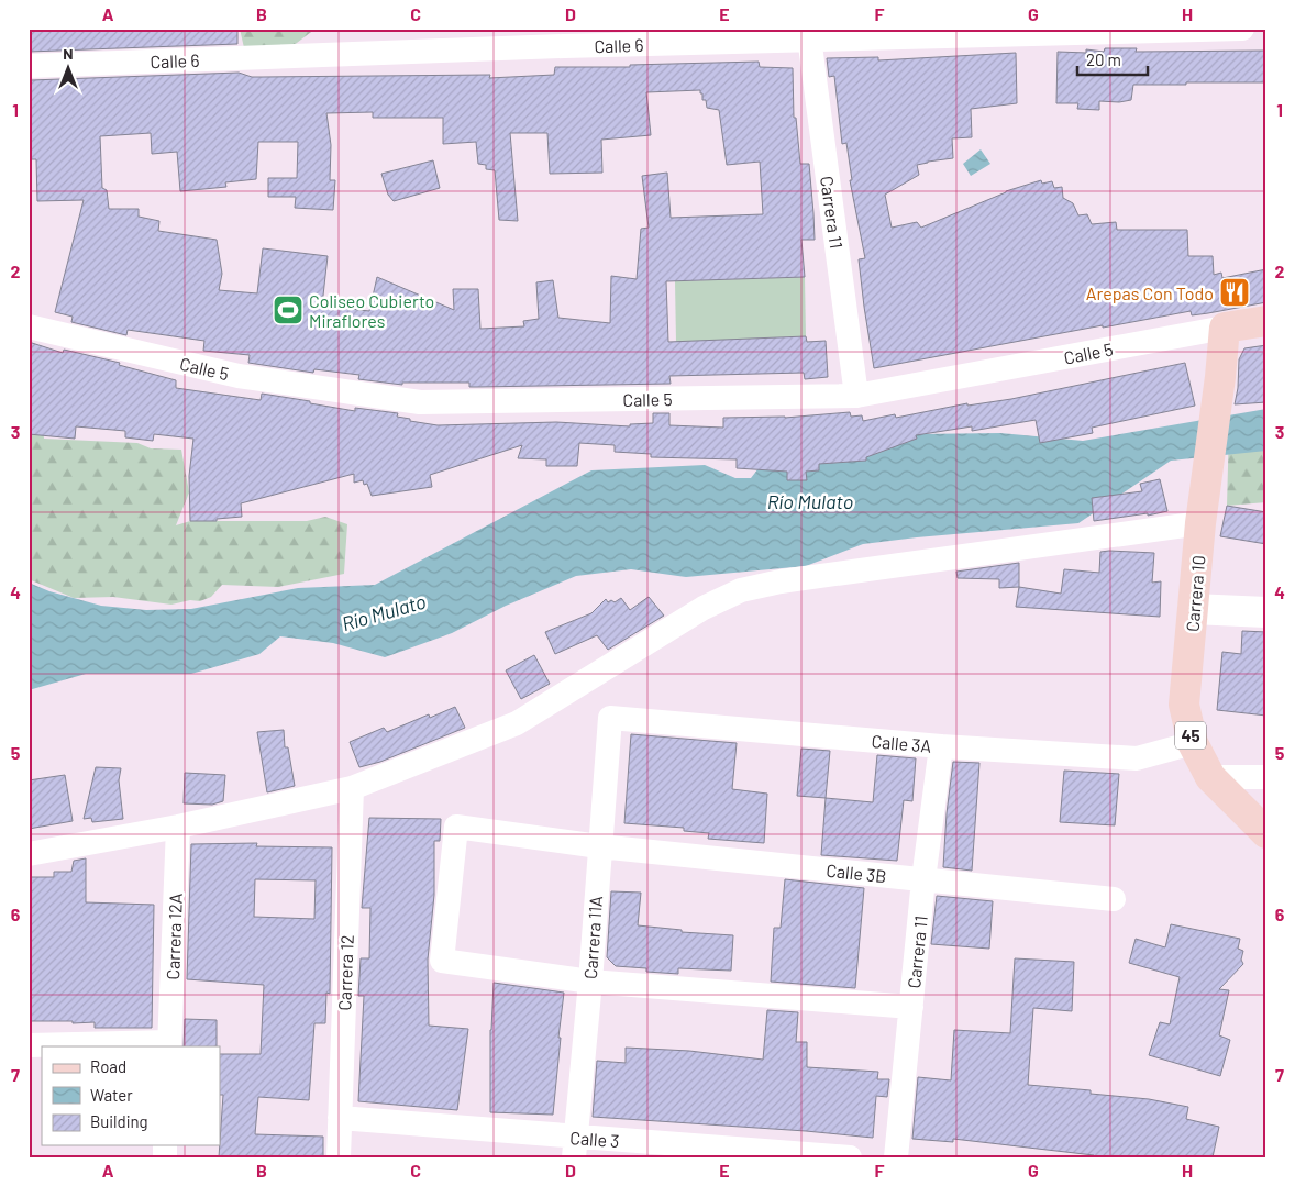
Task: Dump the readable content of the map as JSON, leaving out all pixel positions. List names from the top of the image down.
{
  "streets": {
    "main road": ["Calle 5", "Carrera 10", "45"],
    "street": [
      "Calle 6",
      "Carrera 11",
      "Calle 3A",
      "Calle 3B",
      "Carrera 12A",
      "Carrera 11A",
      "Carrera 12",
      "Calle 3"
    ]
  },
  "crossings": [
    ["Calle 6", "Carrera 11"],
    ["Carrera 11", "Calle 5"],
    ["Carrera 11", "Calle 3A"],
    ["Carrera 11", "Calle 3B"],
    ["Calle 5", "Carrera 10"],
    ["Carrera 10", "Calle 3A"],
    ["Calle 3A", "Carrera 11A"],
    ["Calle 3B", "Carrera 11A"],
    ["Carrera 11A", "Calle 3"],
    ["Carrera 12", "Calle 3"]
  ],
  "water": ["Río Mulato"],
  "places": {
    "restaurant": ["Arepas Con Todo"],
    "sports": ["Coliseo Cubierto Miraflores"]
  },
  "legend": ["Road", "Water", "Building"],
  "scale_bar": "20 m",
  "north": "top",
  "grid": {
    "columns": [
      "A",
      "B",
      "C",
      "D",
      "E",
      "F",
      "G",
      "H"
    ],
    "rows": [
      "1",
      "2",
      "3",
      "4",
      "5",
      "6",
      "7"
    ]
  }
}
